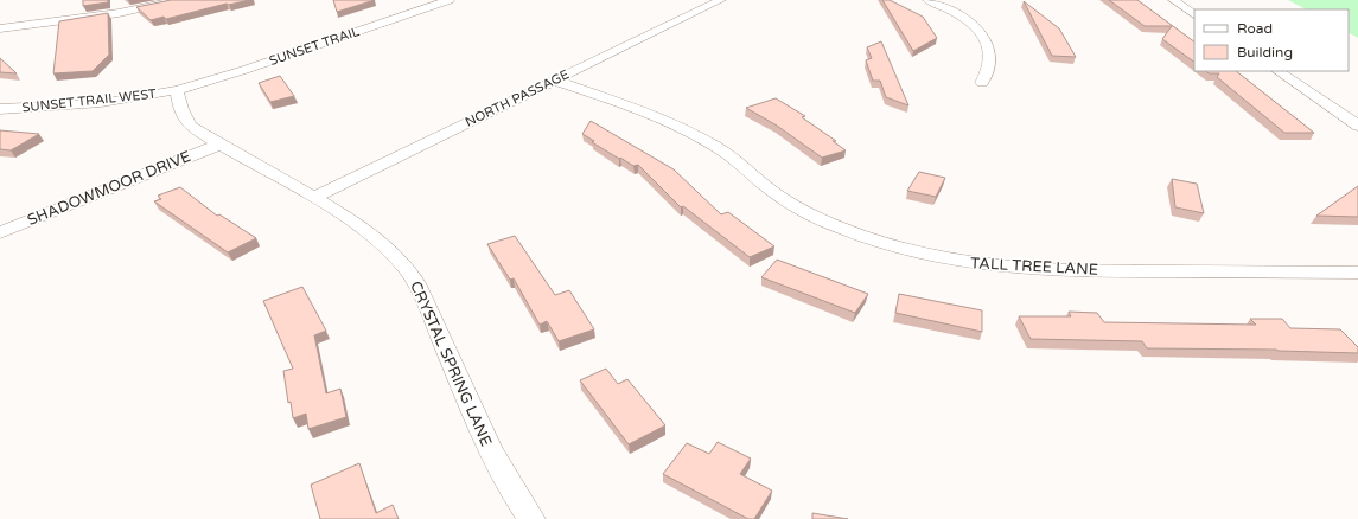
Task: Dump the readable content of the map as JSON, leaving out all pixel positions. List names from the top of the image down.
{
  "streets": {
    "street": [
      "SUNSET TRAIL",
      "NORTH PASSAGE",
      "SUNSET TRAIL WEST",
      "SHADOWMOOR DRIVE",
      "TALL TREE LANE",
      "CRYSTAL SPRING LANE"
    ]
  },
  "crossings": [
    ["SUNSET TRAIL", "SUNSET TRAIL WEST"],
    ["SUNSET TRAIL", "CRYSTAL SPRING LANE"],
    ["NORTH PASSAGE", "TALL TREE LANE"],
    ["NORTH PASSAGE", "CRYSTAL SPRING LANE"],
    ["SUNSET TRAIL WEST", "CRYSTAL SPRING LANE"],
    ["SHADOWMOOR DRIVE", "CRYSTAL SPRING LANE"]
  ],
  "legend": ["Road", "Building"]
}
